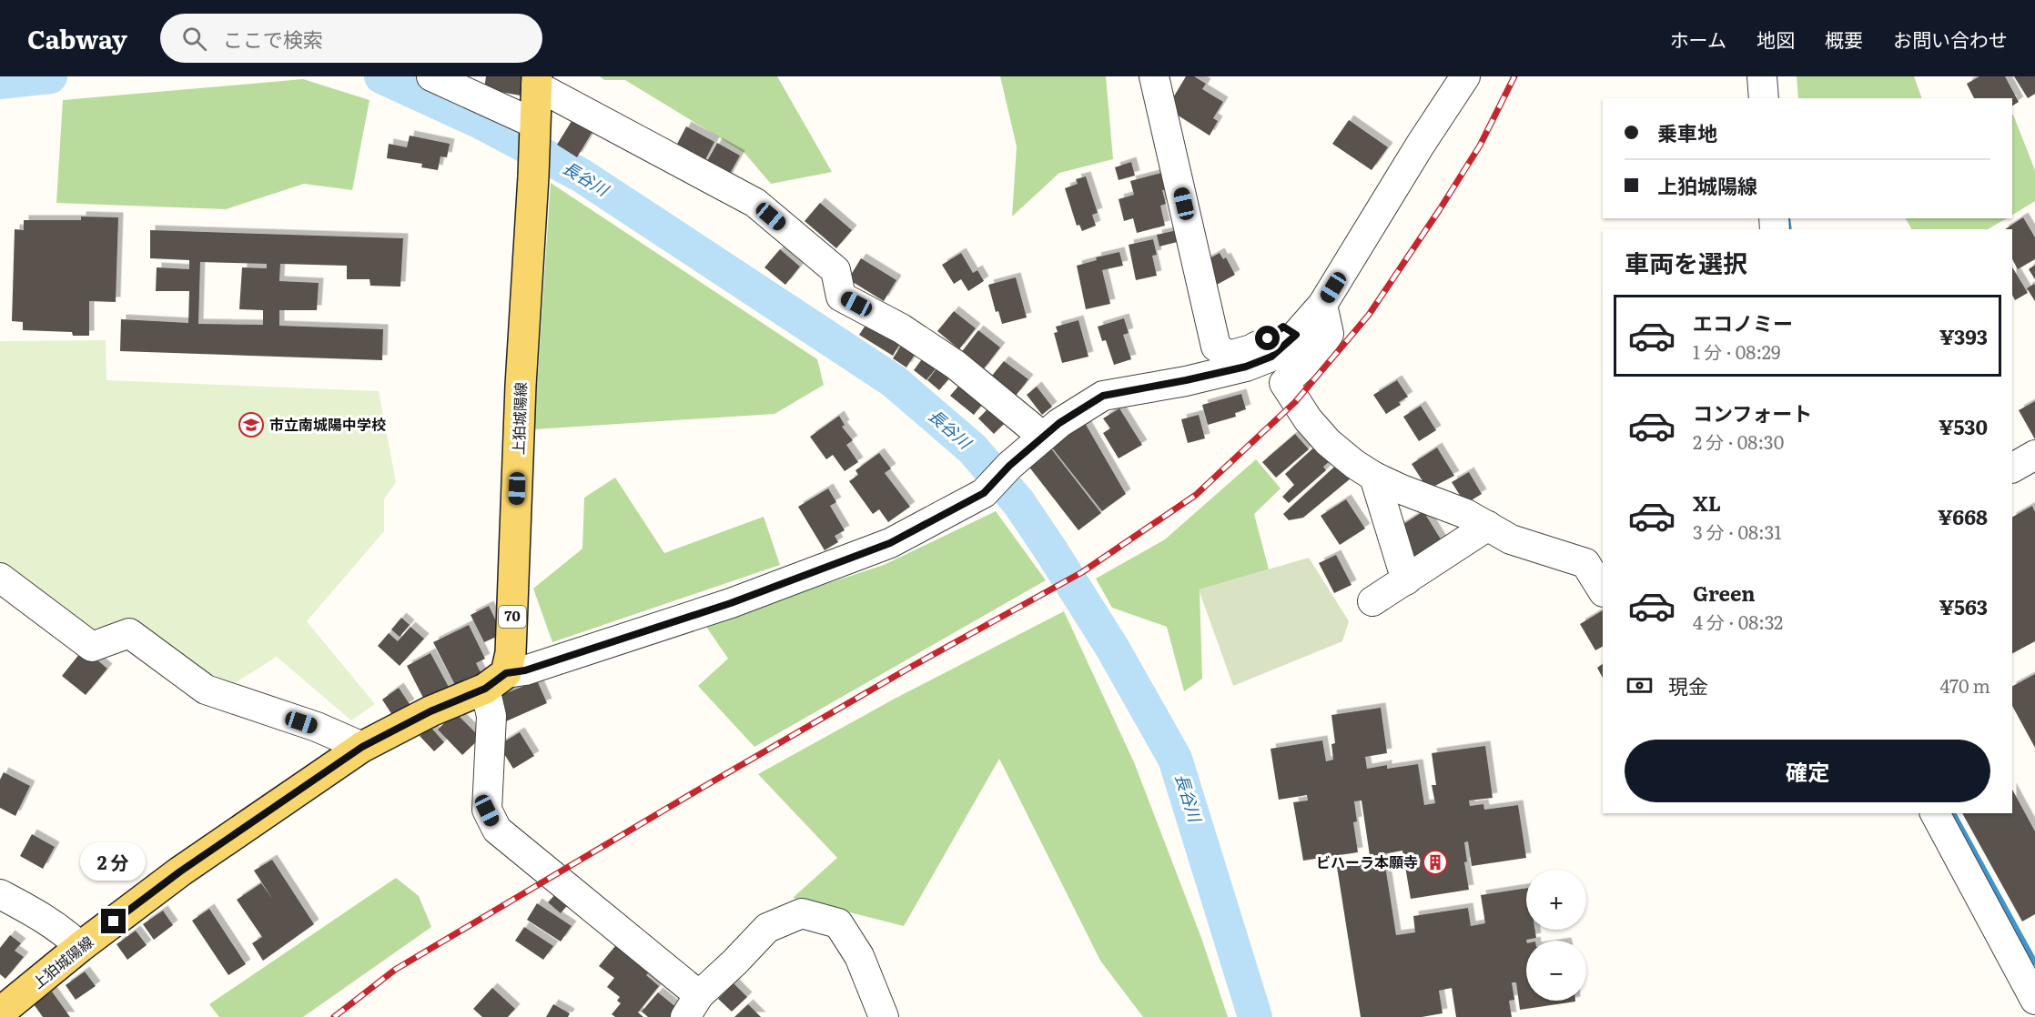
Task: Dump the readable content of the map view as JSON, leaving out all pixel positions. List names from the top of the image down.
{
  "streets": {
    "main road": ["上狛城陽線", "70"]
  },
  "water": ["長谷川"],
  "places": {
    "school or university": ["市立南城陽中学校"],
    "building": ["ビハーラ本願寺"]
  },
  "page": {
    "header": "Cabway",
    "search": "ここで検索",
    "nav": [
      "ホーム",
      "地図",
      "概要",
      "お問い合わせ"
    ],
    "banner": ["乗車地", "上狛城陽線"],
    "heading": "車両を選択",
    "list": [
      {
        "name": "エコノミー",
        "note": "1 分 · 08:29",
        "value": "¥393"
      },
      {
        "name": "コンフォート",
        "note": "2 分 · 08:30",
        "value": "¥530"
      },
      {
        "name": "XL",
        "note": "3 分 · 08:31",
        "value": "¥668"
      },
      {
        "name": "Green",
        "note": "4 分 · 08:32",
        "value": "¥563"
      }
    ],
    "pay": ["現金", "470 m"],
    "buttons": "確定",
    "bubble": "2 分",
    "map_buttons": ["+", "−"]
  }
}
